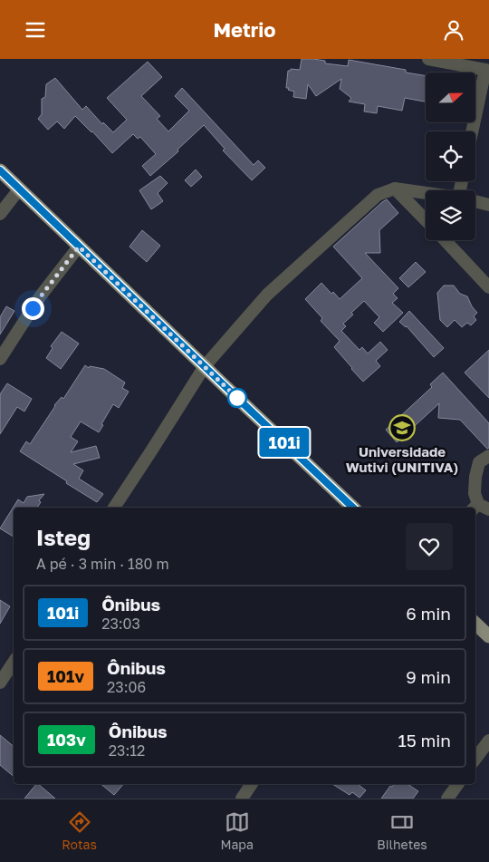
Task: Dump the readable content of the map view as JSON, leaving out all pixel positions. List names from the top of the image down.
{
  "places": {
    "school or university": ["Universidade Wutivi (UNITIVA)"]
  },
  "lines": ["bus line 101i"],
  "north": "right",
  "page": {
    "header": "Metrio",
    "on_map": "101i",
    "heading": ["Isteg", "A pé · 3 min · 180 m"],
    "list": [
      {
        "mark": "101i",
        "name": "Ônibus",
        "note": "23:03",
        "value": "6 min"
      },
      {
        "mark": "101v",
        "name": "Ônibus",
        "note": "23:06",
        "value": "9 min"
      },
      {
        "mark": "103v",
        "name": "Ônibus",
        "note": "23:12",
        "value": "15 min"
      }
    ],
    "tabs": ["Rotas", "Mapa", "Bilhetes"]
  }
}
